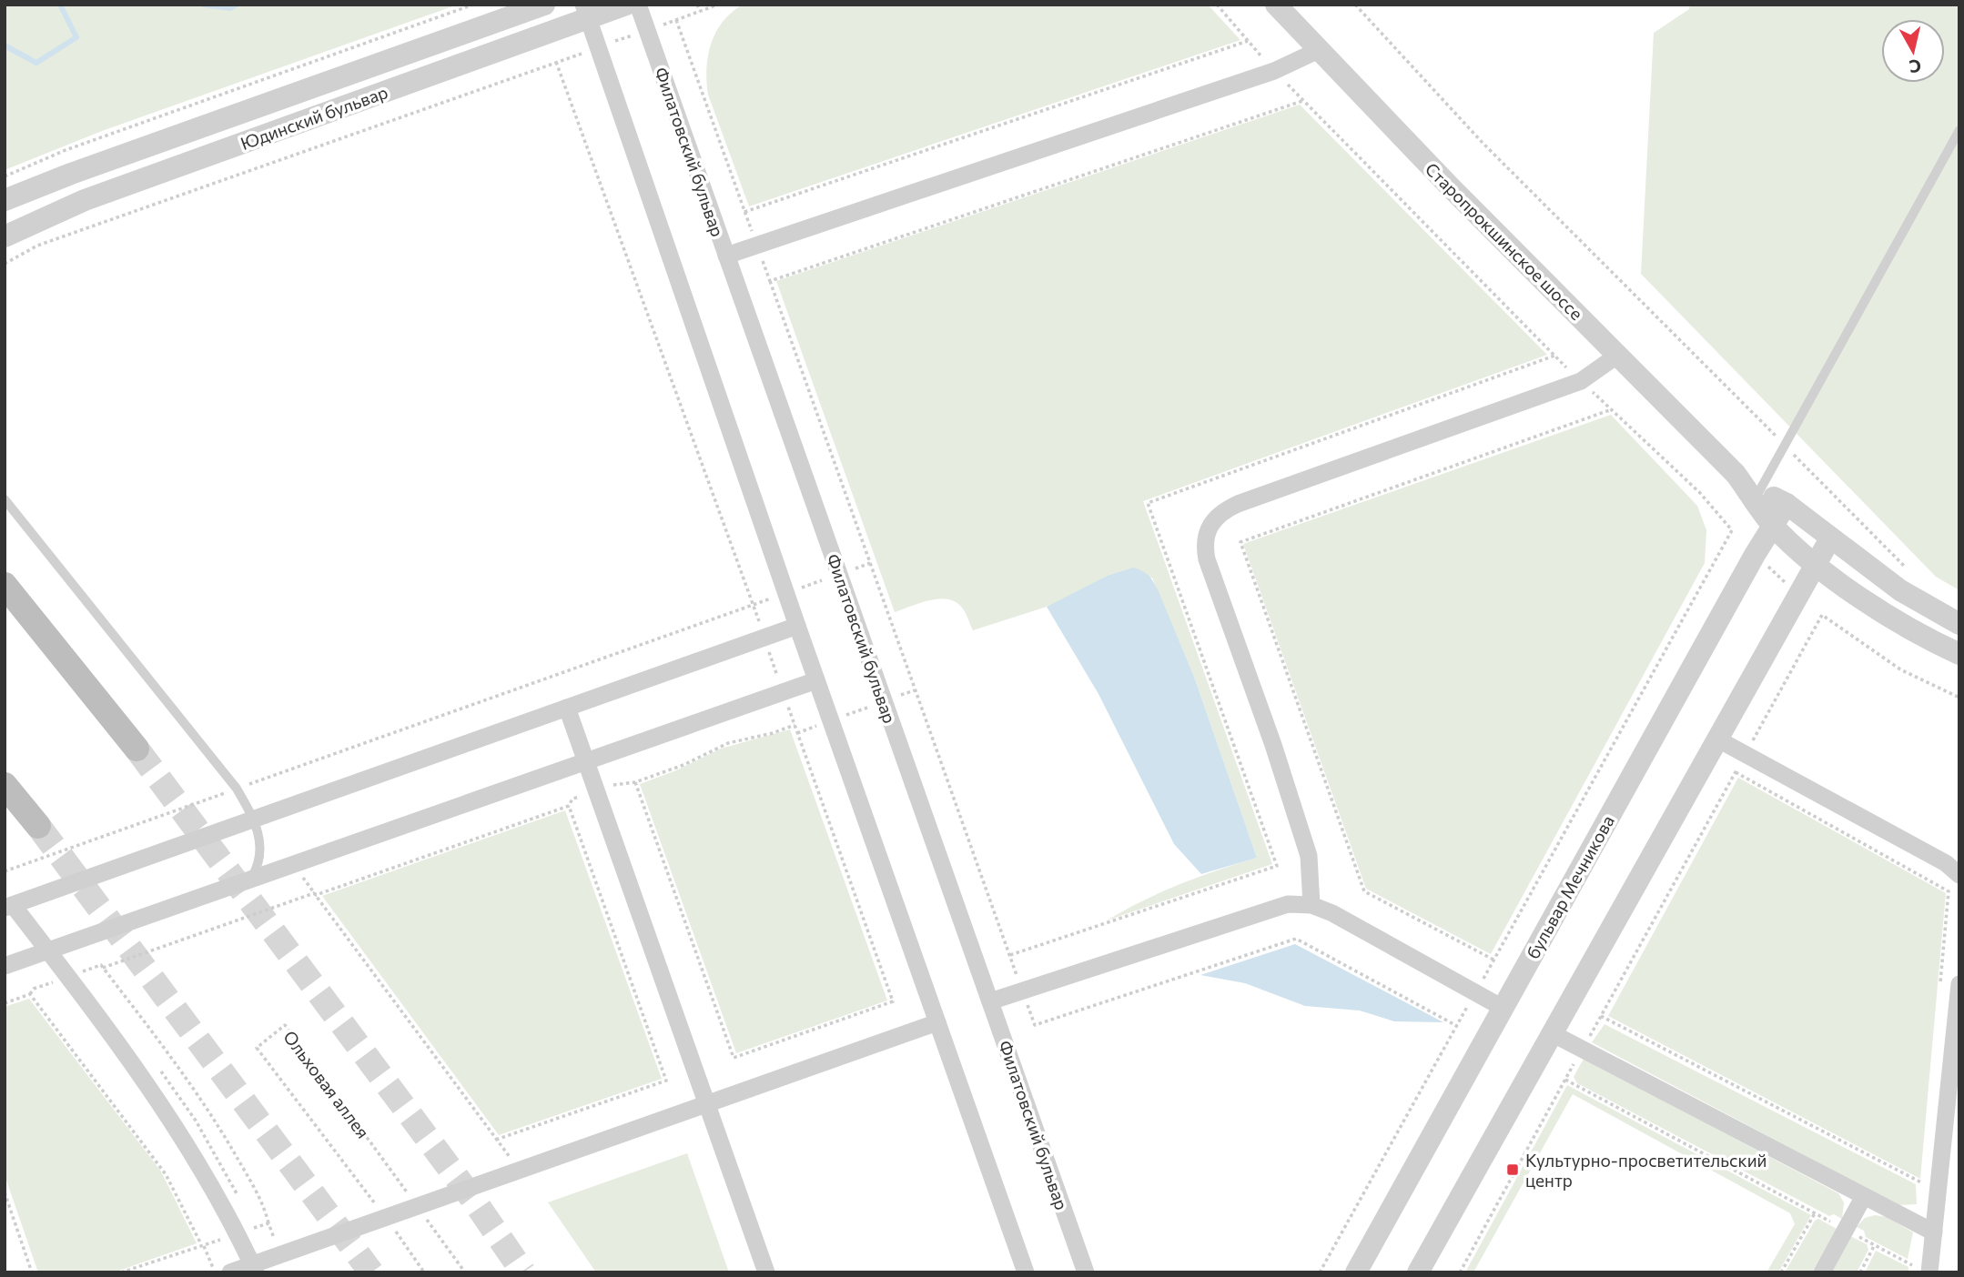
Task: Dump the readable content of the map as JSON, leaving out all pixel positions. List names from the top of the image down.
{
  "streets": {
    "street": [
      "Юдинский бульвар",
      "Филатовский бульвар",
      "Старопрокшинское шоссе",
      "бульвар Мечникова"
    ],
    "path": ["Ольховая аллея"]
  },
  "crossings": [
    ["Старопрокшинское шоссе", "бульвар Мечникова"]
  ],
  "places": {
    "transit": ["Культурно-просветительский центр"]
  },
  "north": "bottom"
}
